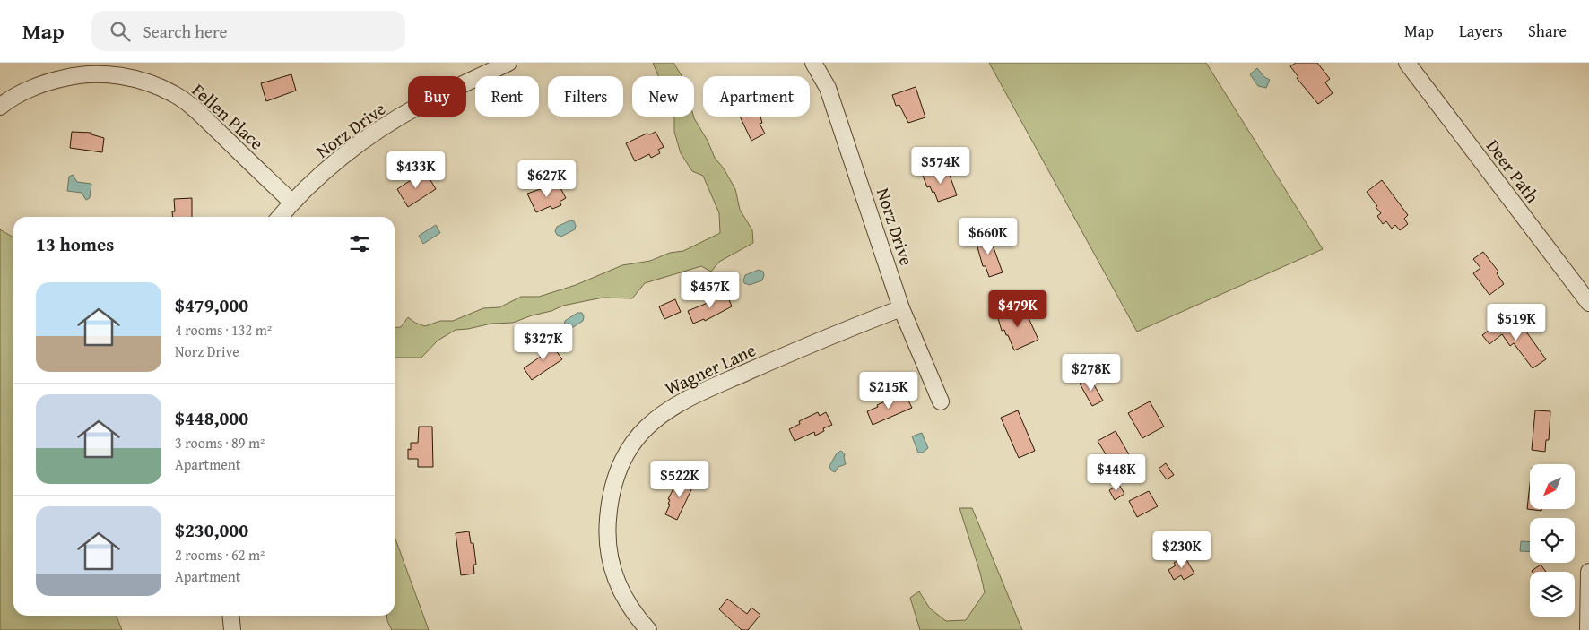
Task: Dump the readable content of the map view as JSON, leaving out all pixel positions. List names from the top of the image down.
{
  "streets": {
    "street": [
      "Fellen Place",
      "Norz Drive",
      "Deer Path",
      "Wagner Lane"
    ]
  },
  "crossings": [
    ["Fellen Place", "Norz Drive"],
    ["Norz Drive", "Wagner Lane"]
  ],
  "north": "bottom left",
  "page": {
    "header": "Map",
    "search": "Search here",
    "nav": ["Map", "Layers", "Share"],
    "chip": [
      "Buy",
      "Rent",
      "Filters",
      "New",
      "Apartment"
    ],
    "price": [
      "$574K",
      "$433K",
      "$627K",
      "$660K",
      "$457K",
      "$479K",
      "$519K",
      "$327K",
      "$278K",
      "$215K",
      "$448K",
      "$522K",
      "$230K"
    ],
    "heading": "13 homes",
    "list": [
      {
        "name": "$479,000",
        "note": "4 rooms · 132 m² · Norz Drive"
      },
      {
        "name": "$448,000",
        "note": "3 rooms · 89 m² · Apartment"
      },
      {
        "name": "$230,000",
        "note": "2 rooms · 62 m² · Apartment"
      }
    ]
  }
}
